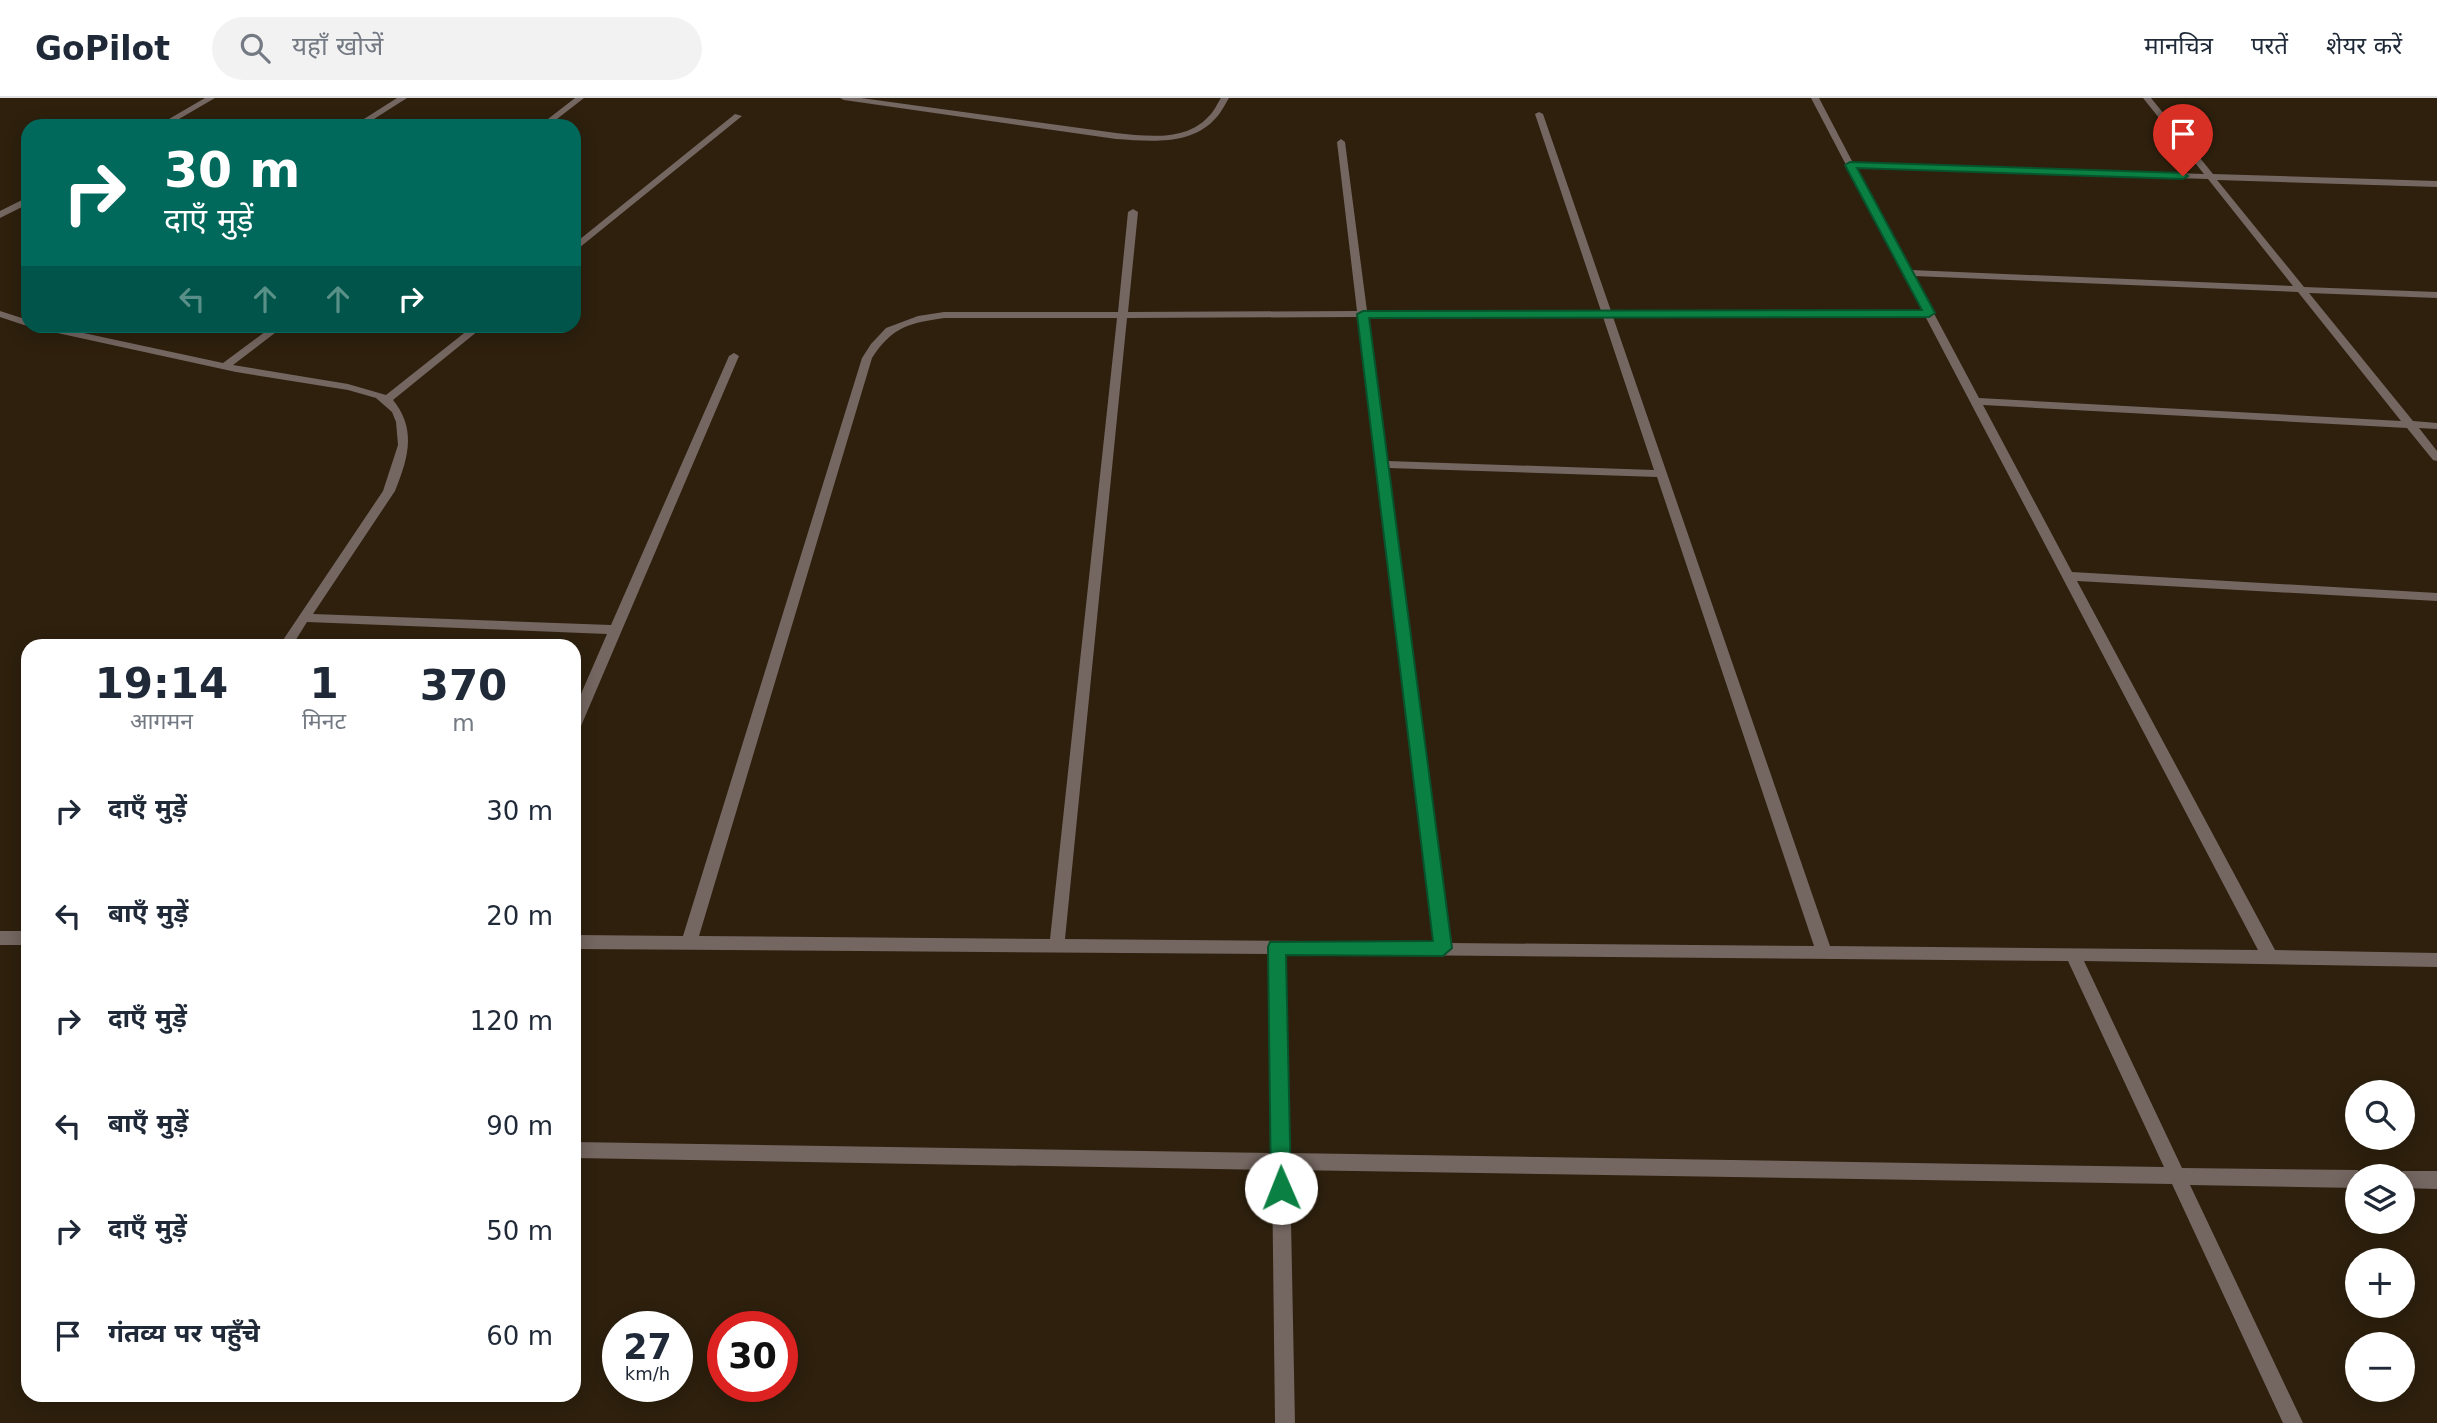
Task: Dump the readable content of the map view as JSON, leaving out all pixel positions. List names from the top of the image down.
{
  "page": {
    "header": "GoPilot",
    "search": "यहाँ खोजें",
    "nav": ["मानचित्र", "परतें", "शेयर करें"],
    "turn": ["30 m", "दाएँ मुड़ें"],
    "eta": [
      "19:14",
      "आगमन",
      "1",
      "मिनट",
      "370",
      "m"
    ],
    "list": [
      {
        "name": "दाएँ मुड़ें",
        "value": "30 m"
      },
      {
        "name": "बाएँ मुड़ें",
        "value": "20 m"
      },
      {
        "name": "दाएँ मुड़ें",
        "value": "120 m"
      },
      {
        "name": "बाएँ मुड़ें",
        "value": "90 m"
      },
      {
        "name": "दाएँ मुड़ें",
        "value": "50 m"
      },
      {
        "name": "गंतव्य पर पहुँचे",
        "value": "60 m"
      }
    ],
    "map_buttons": ["+", "−"],
    "speed": "27 km/h",
    "limit": "30"
  }
}
